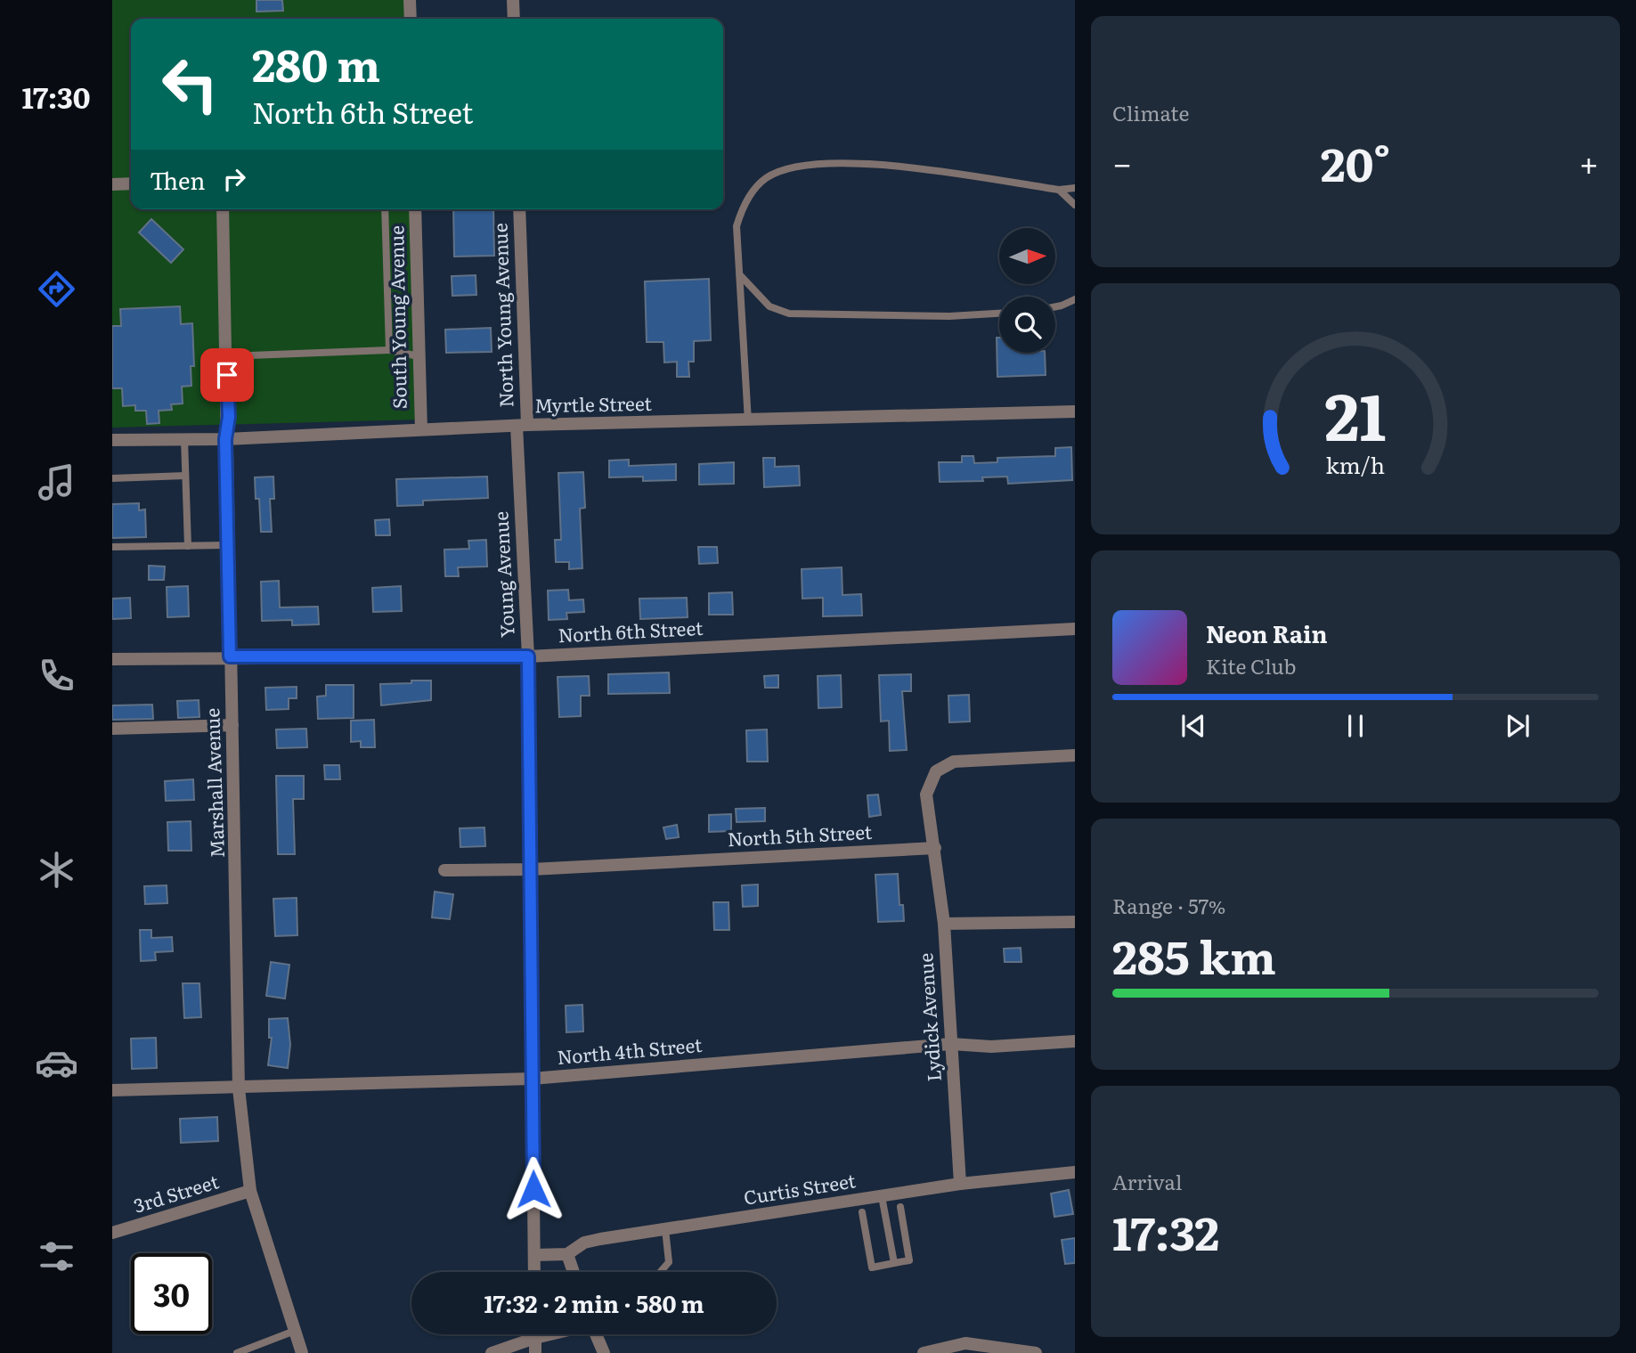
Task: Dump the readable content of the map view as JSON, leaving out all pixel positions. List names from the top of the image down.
{
  "streets": {
    "street": [
      "North Young Avenue",
      "South Young Avenue",
      "Myrtle Street",
      "Young Avenue",
      "North 6th Street",
      "Marshall Avenue",
      "North 5th Street",
      "Lydick Avenue",
      "North 4th Street",
      "Curtis Street",
      "3rd Street"
    ]
  },
  "crossings": [
    ["North Young Avenue", "Myrtle Street"],
    ["North Young Avenue", "Young Avenue"],
    ["South Young Avenue", "Myrtle Street"],
    ["Myrtle Street", "Young Avenue"],
    ["Myrtle Street", "Marshall Avenue"],
    ["Young Avenue", "North 6th Street"],
    ["Young Avenue", "North 5th Street"],
    ["Young Avenue", "North 4th Street"],
    ["Young Avenue", "Curtis Street"],
    ["North 6th Street", "Marshall Avenue"],
    ["Marshall Avenue", "North 4th Street"],
    ["Marshall Avenue", "3rd Street"],
    ["North 5th Street", "Lydick Avenue"],
    ["Lydick Avenue", "North 4th Street"],
    ["Lydick Avenue", "Curtis Street"]
  ],
  "north": "right",
  "page": {
    "tabs": "17:30",
    "tile": [
      "Climate",
      ["Range · 57%", "285 km"],
      ["Arrival", "17:32"]
    ],
    "turn": ["280 m", "North 6th Street"],
    "heat": ["−", "20°", "+"],
    "then": "Then",
    "song": ["Neon Rain", "Kite Club"],
    "limit": "30",
    "trip": "17:32 · 2 min · 580 m",
    "gauge": ["21", "km/h"]
  }
}
